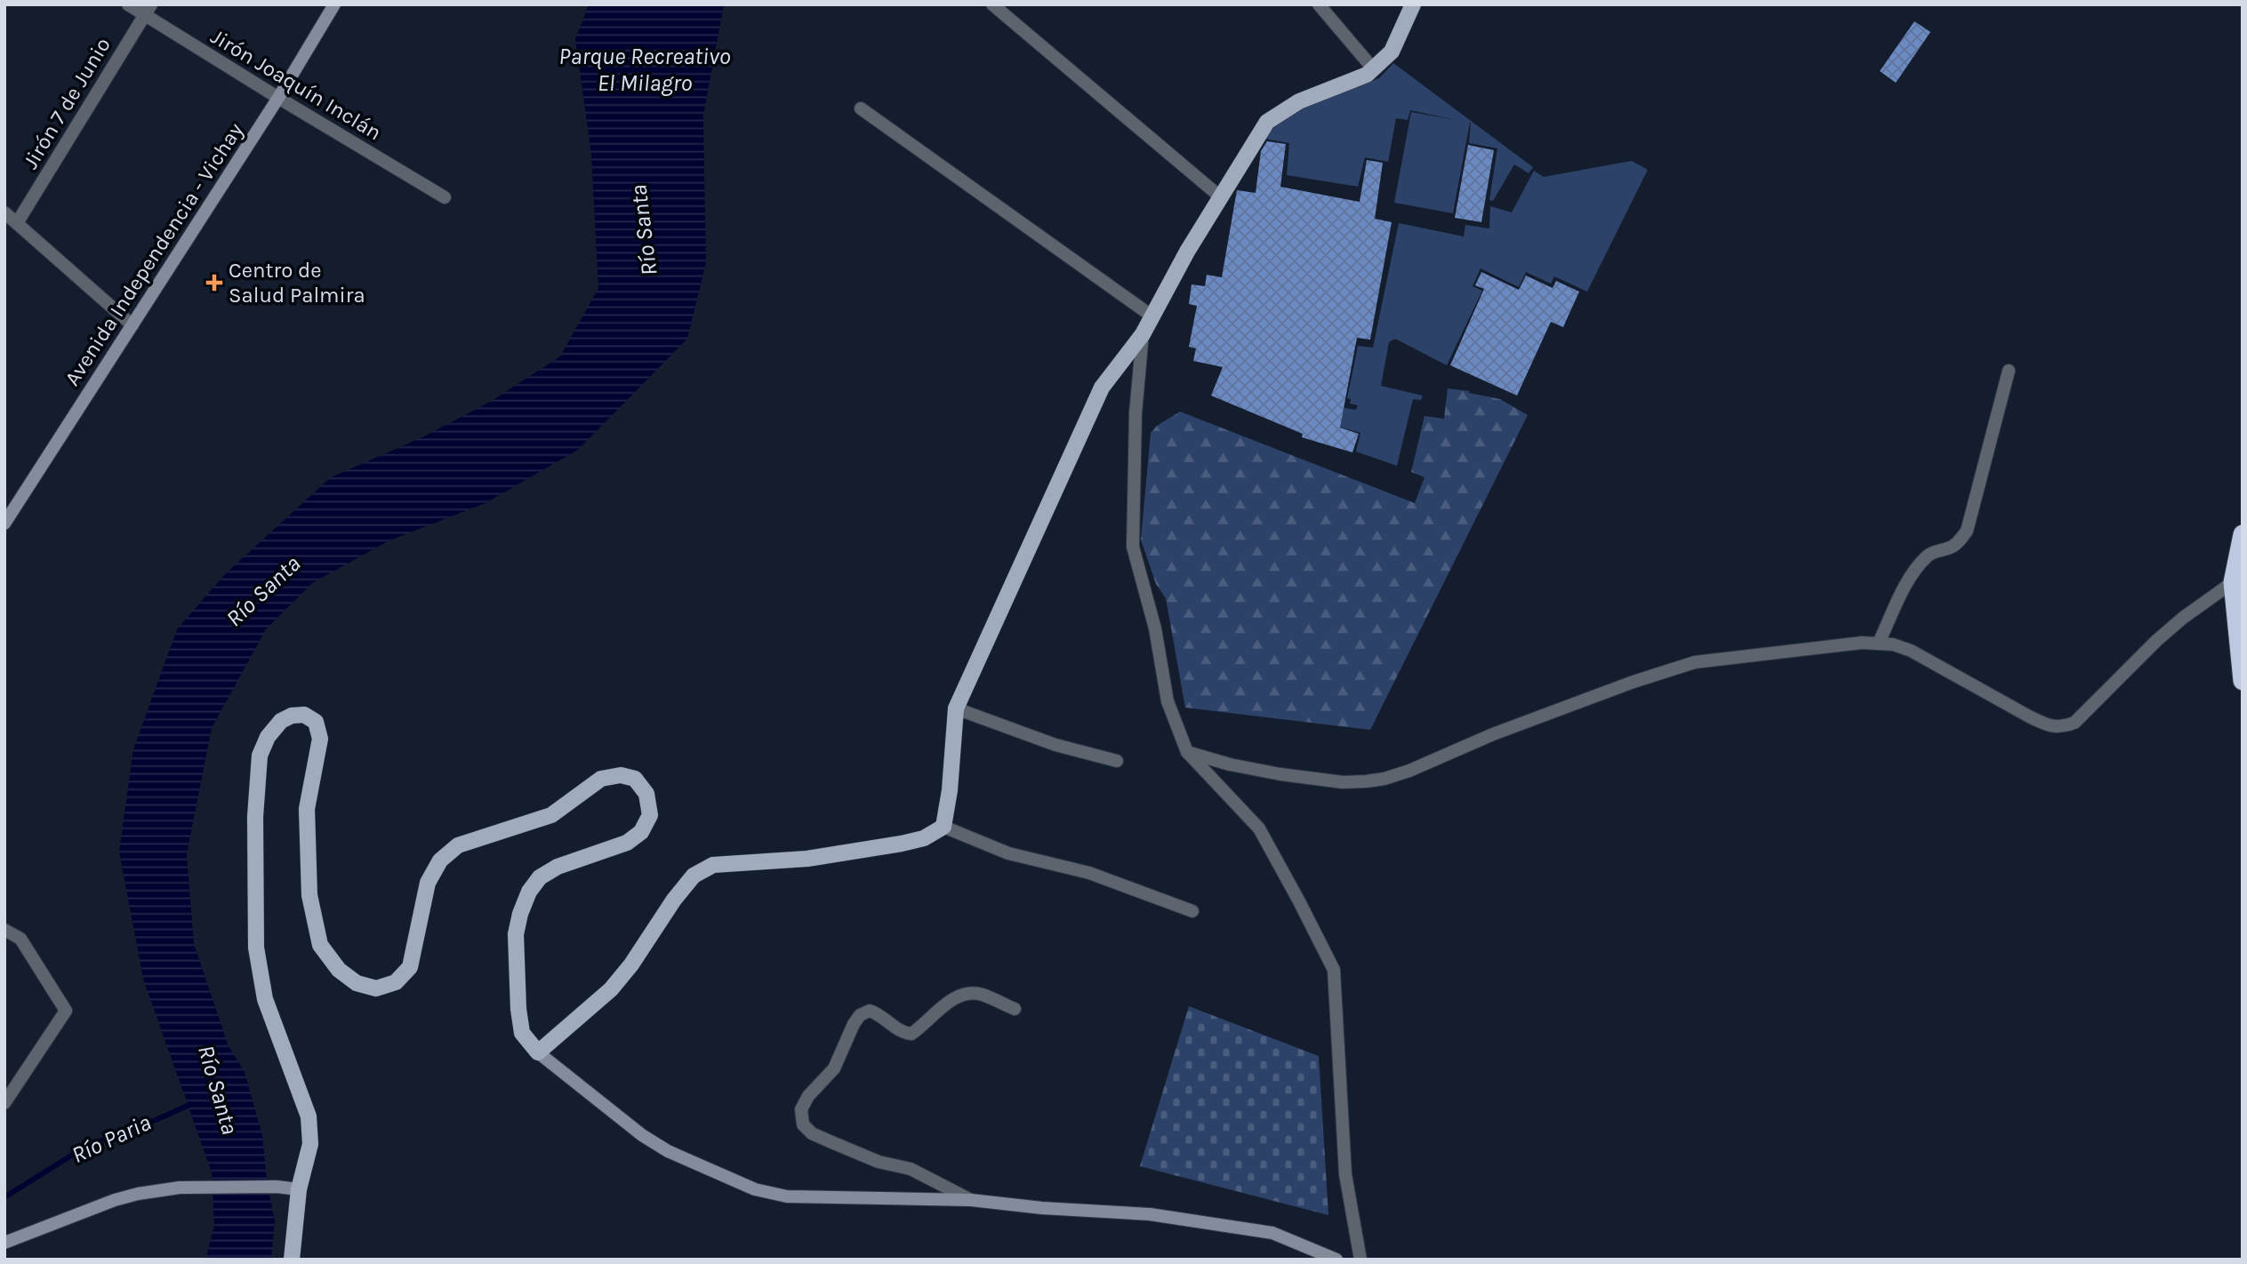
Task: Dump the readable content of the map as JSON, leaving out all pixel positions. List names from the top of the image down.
{
  "streets": {
    "main road": ["Avenida Independencia - Vichay"],
    "street": ["Jirón Joaquín Inclán", "Jirón 7 de Junio"]
  },
  "crossings": [
    ["Jirón Joaquín Inclán", "Jirón 7 de Junio"],
    ["Jirón Joaquín Inclán", "Avenida Independencia - Vichay"]
  ],
  "water": ["Parque Recreativo El Milagro", "Río Santa", "Río Paria"],
  "places": {
    "health": ["Centro de Salud Palmira"]
  }
}
